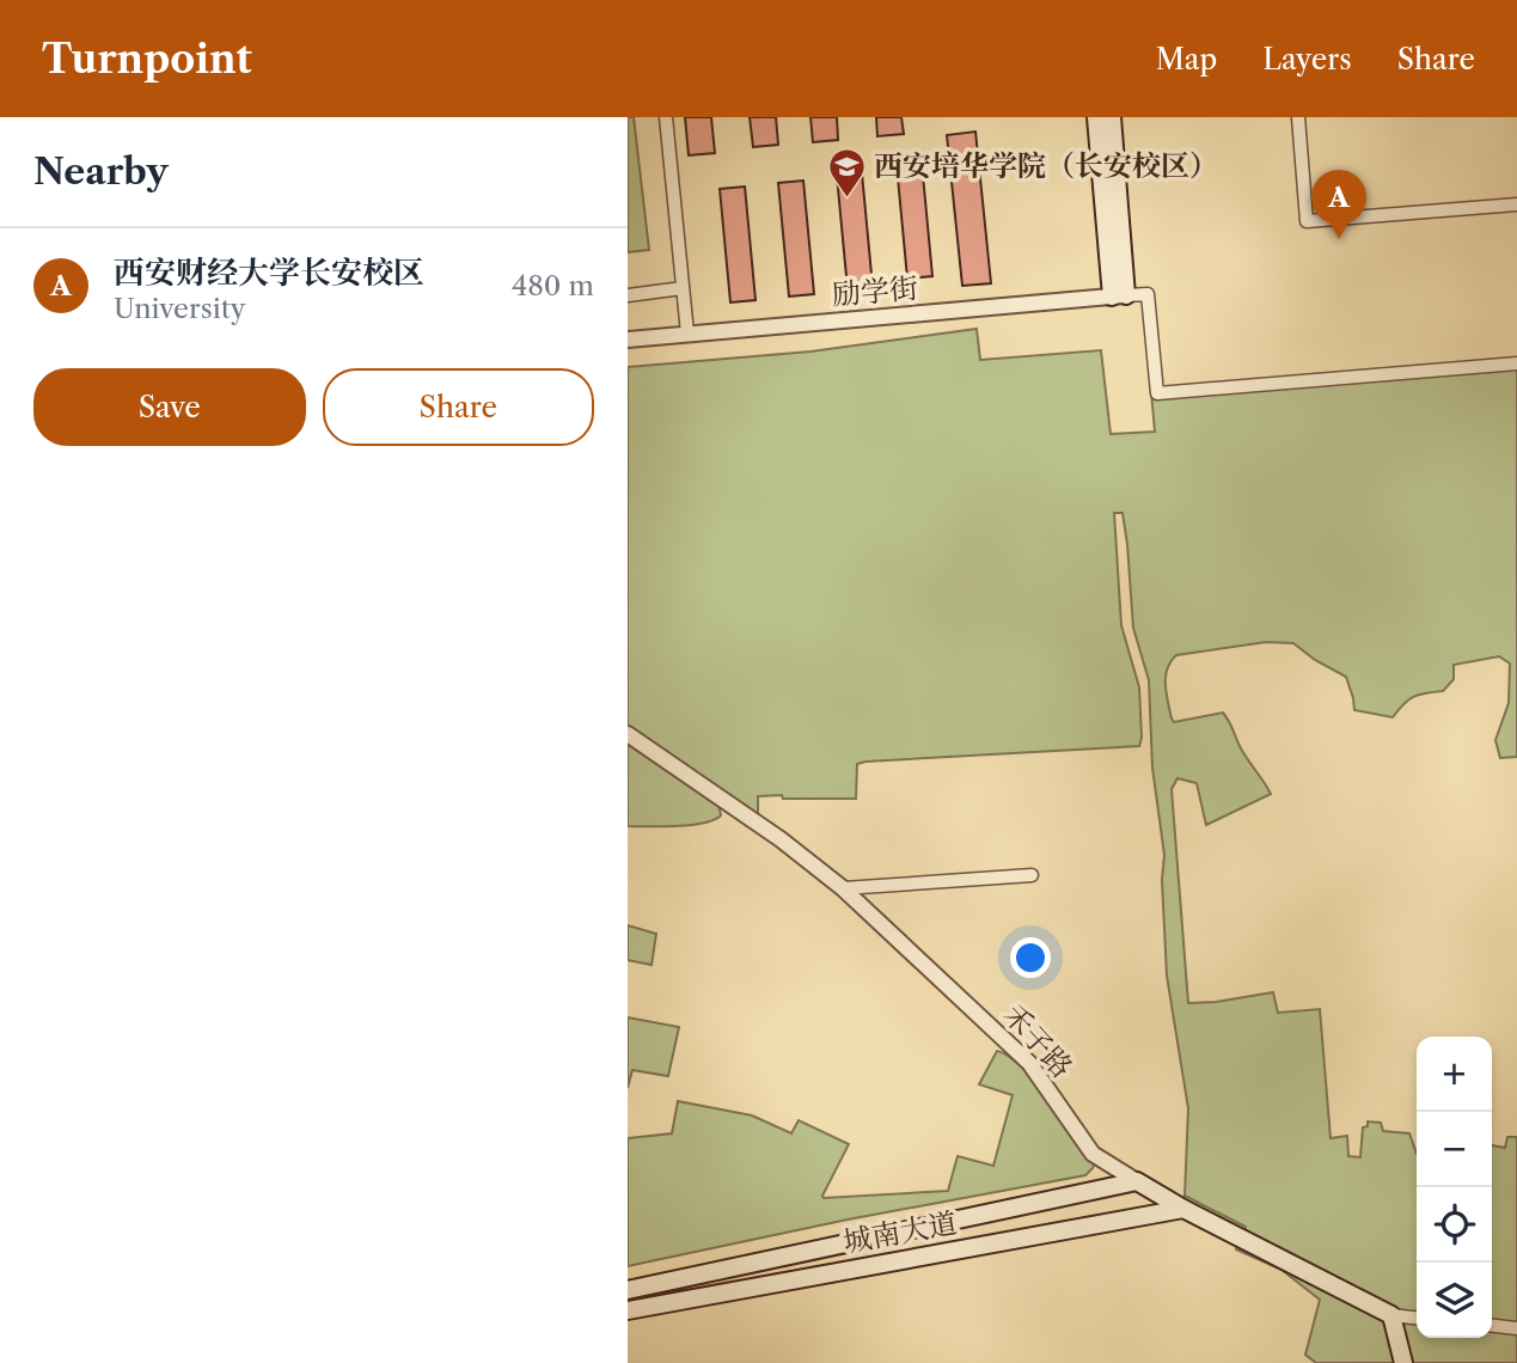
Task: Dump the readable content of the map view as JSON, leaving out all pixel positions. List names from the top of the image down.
{
  "streets": {
    "main road": ["禾子路", "城南大道"],
    "street": ["励学街"]
  },
  "crossings": [
    ["禾子路", "城南大道"]
  ],
  "places": {
    "school or university": ["西安培华学院（长安校区）"]
  },
  "page": {
    "header": "Turnpoint",
    "nav": ["Map", "Layers", "Share"],
    "heading": "Nearby",
    "pins": "A",
    "list": [
      {
        "mark": "A",
        "name": "西安财经大学长安校区",
        "note": "University",
        "value": "480 m"
      }
    ],
    "buttons": ["Save", "Share"],
    "map_buttons": ["+", "−"]
  }
}
